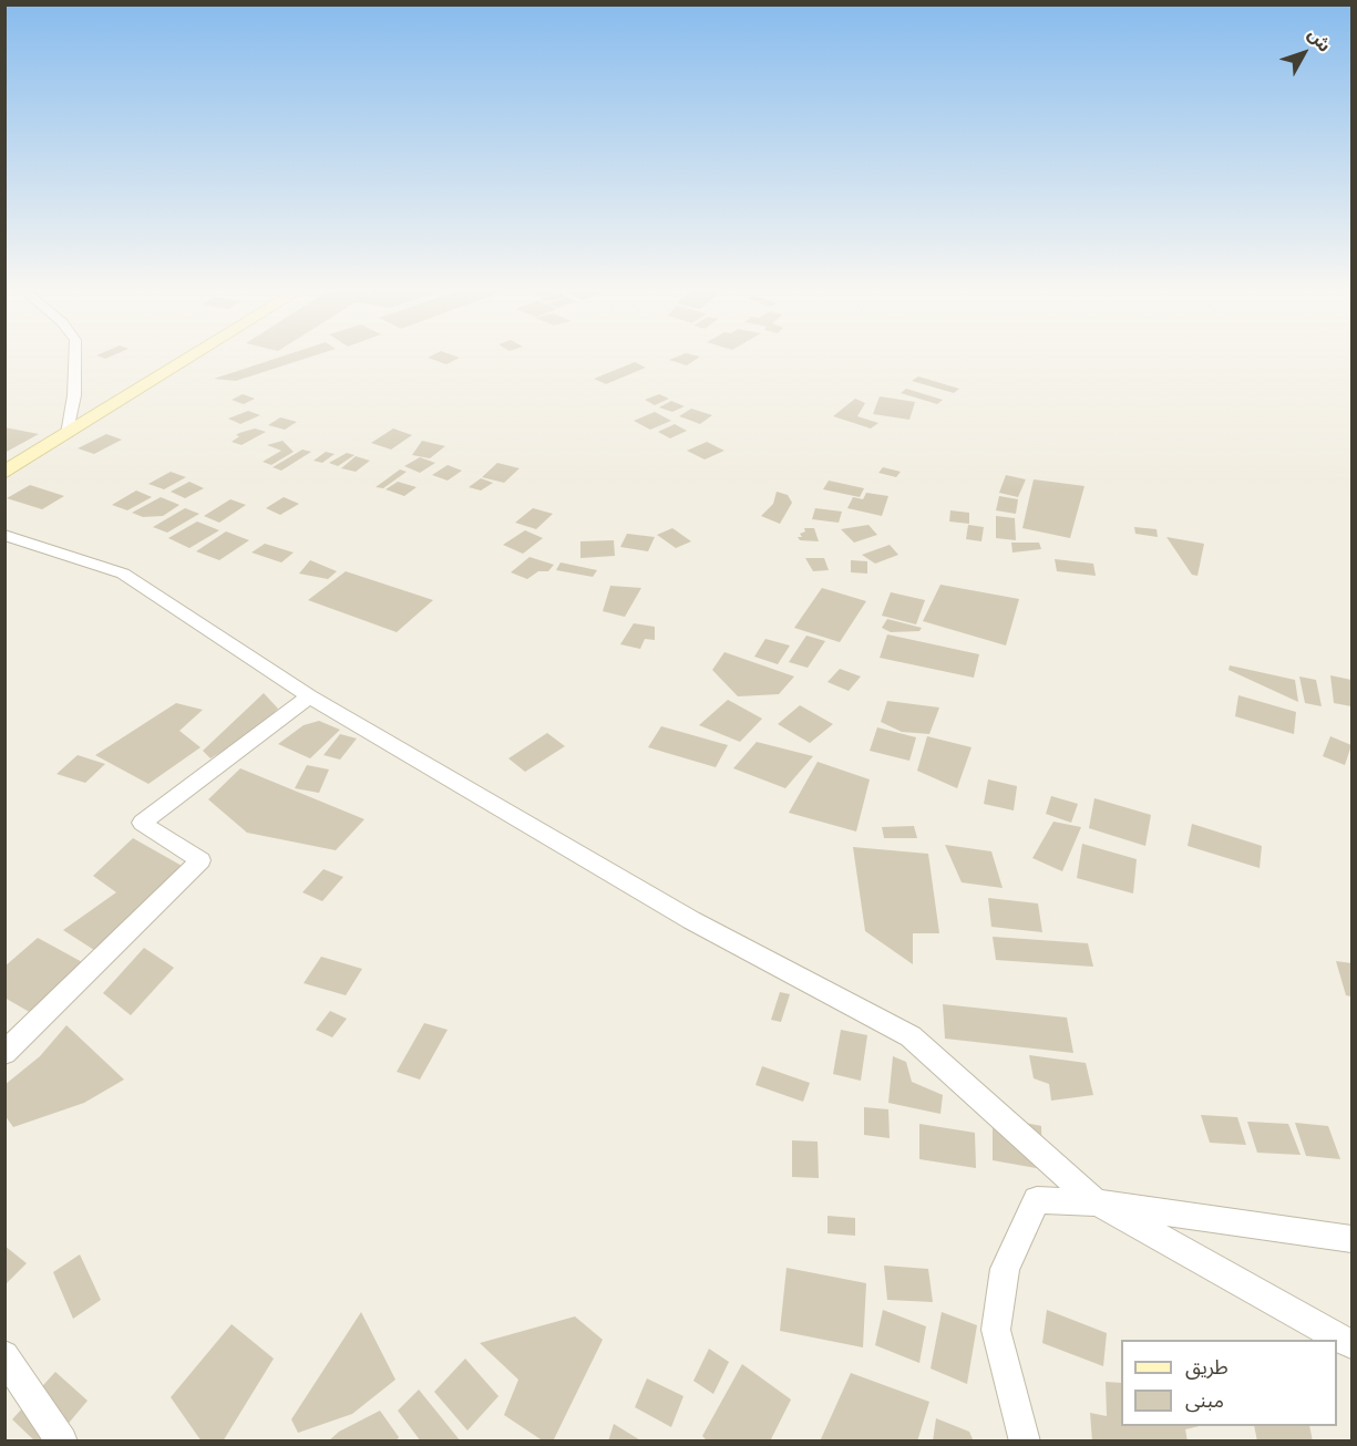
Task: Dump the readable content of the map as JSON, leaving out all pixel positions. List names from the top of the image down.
{
  "legend": ["طريق", "مبنى"],
  "north": "top right"
}
